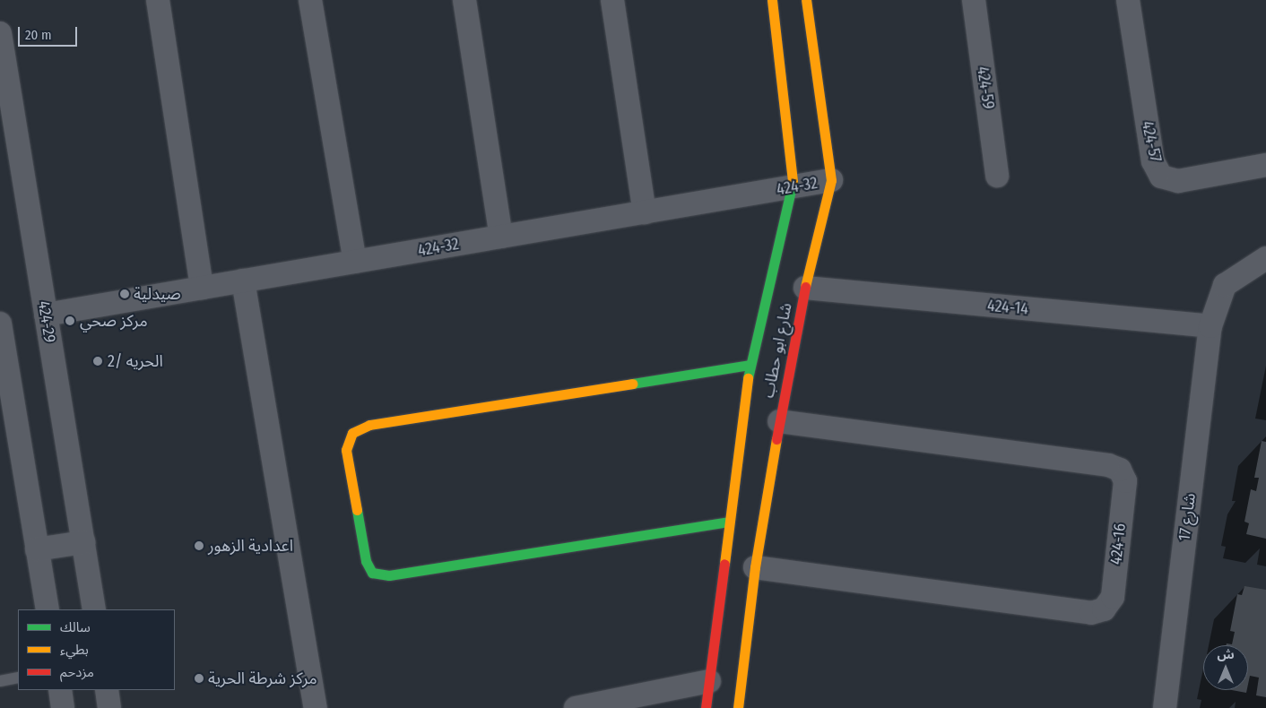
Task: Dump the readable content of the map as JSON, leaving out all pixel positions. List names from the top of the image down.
{
  "streets": {
    "street": [
      "424-59",
      "424-57",
      "424-32",
      "424-14",
      "424-29",
      "شارع ابو حطاب",
      "شارع 17",
      "424-16"
    ]
  },
  "crossings": [
    ["424-32", "424-29"],
    ["424-32", "شارع ابو حطاب"],
    ["424-14", "شارع ابو حطاب"],
    ["424-14", "شارع 17"],
    ["شارع ابو حطاب", "424-16"]
  ],
  "places": [
    "صيدلية",
    "مركز صحي",
    "الحريه /2",
    "اعدادية الزهور",
    "مركز شرطة الحرية"
  ],
  "legend": ["سالك", "بطيء", "مزدحم"],
  "scale_bar": "20 m",
  "north": "top"
}
